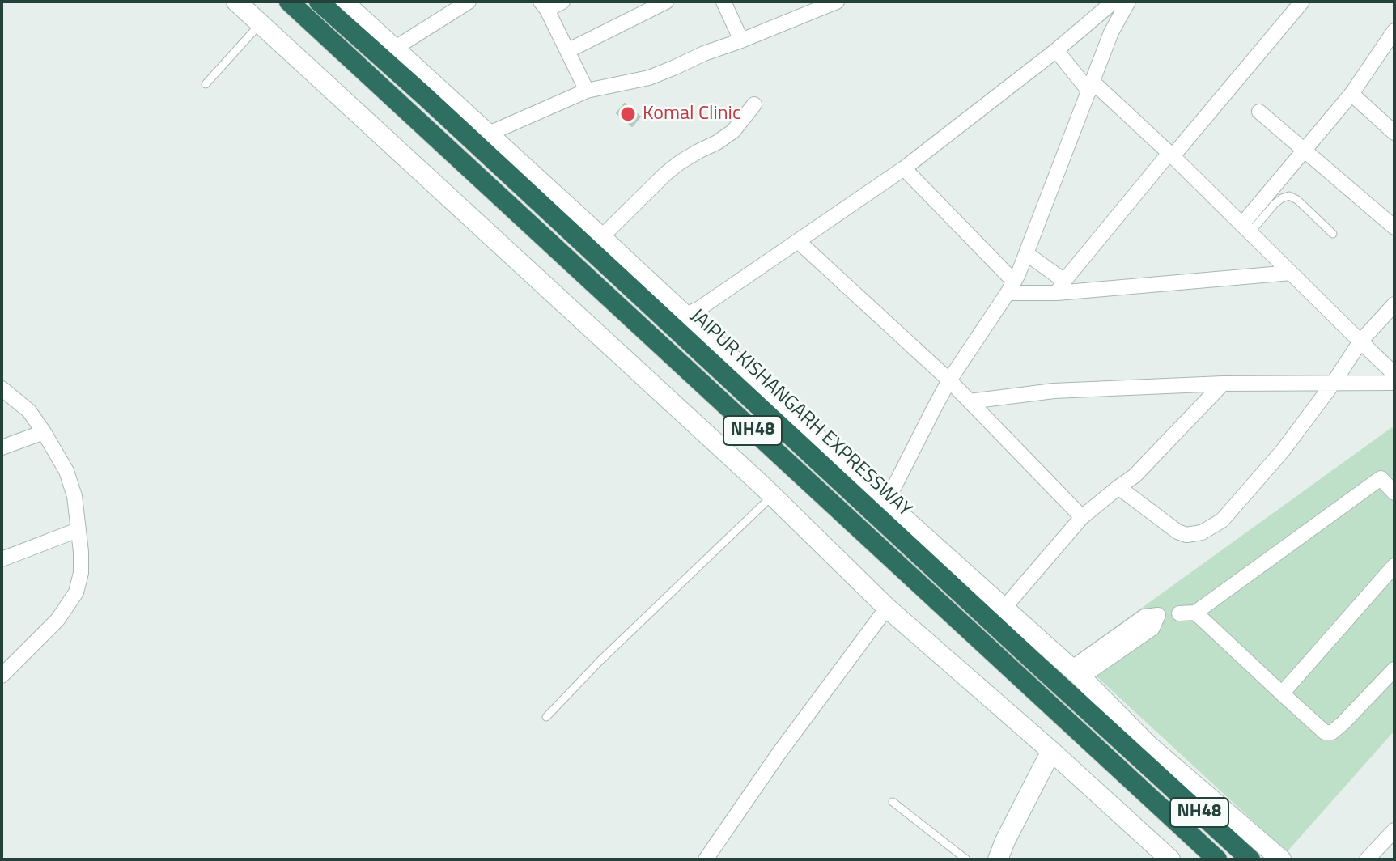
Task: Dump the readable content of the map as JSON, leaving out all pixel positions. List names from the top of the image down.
{
  "streets": {
    "highway": ["JAIPUR KISHANGARH EXPRESSWAY", "NH48"]
  },
  "places": ["Komal Clinic"]
}
